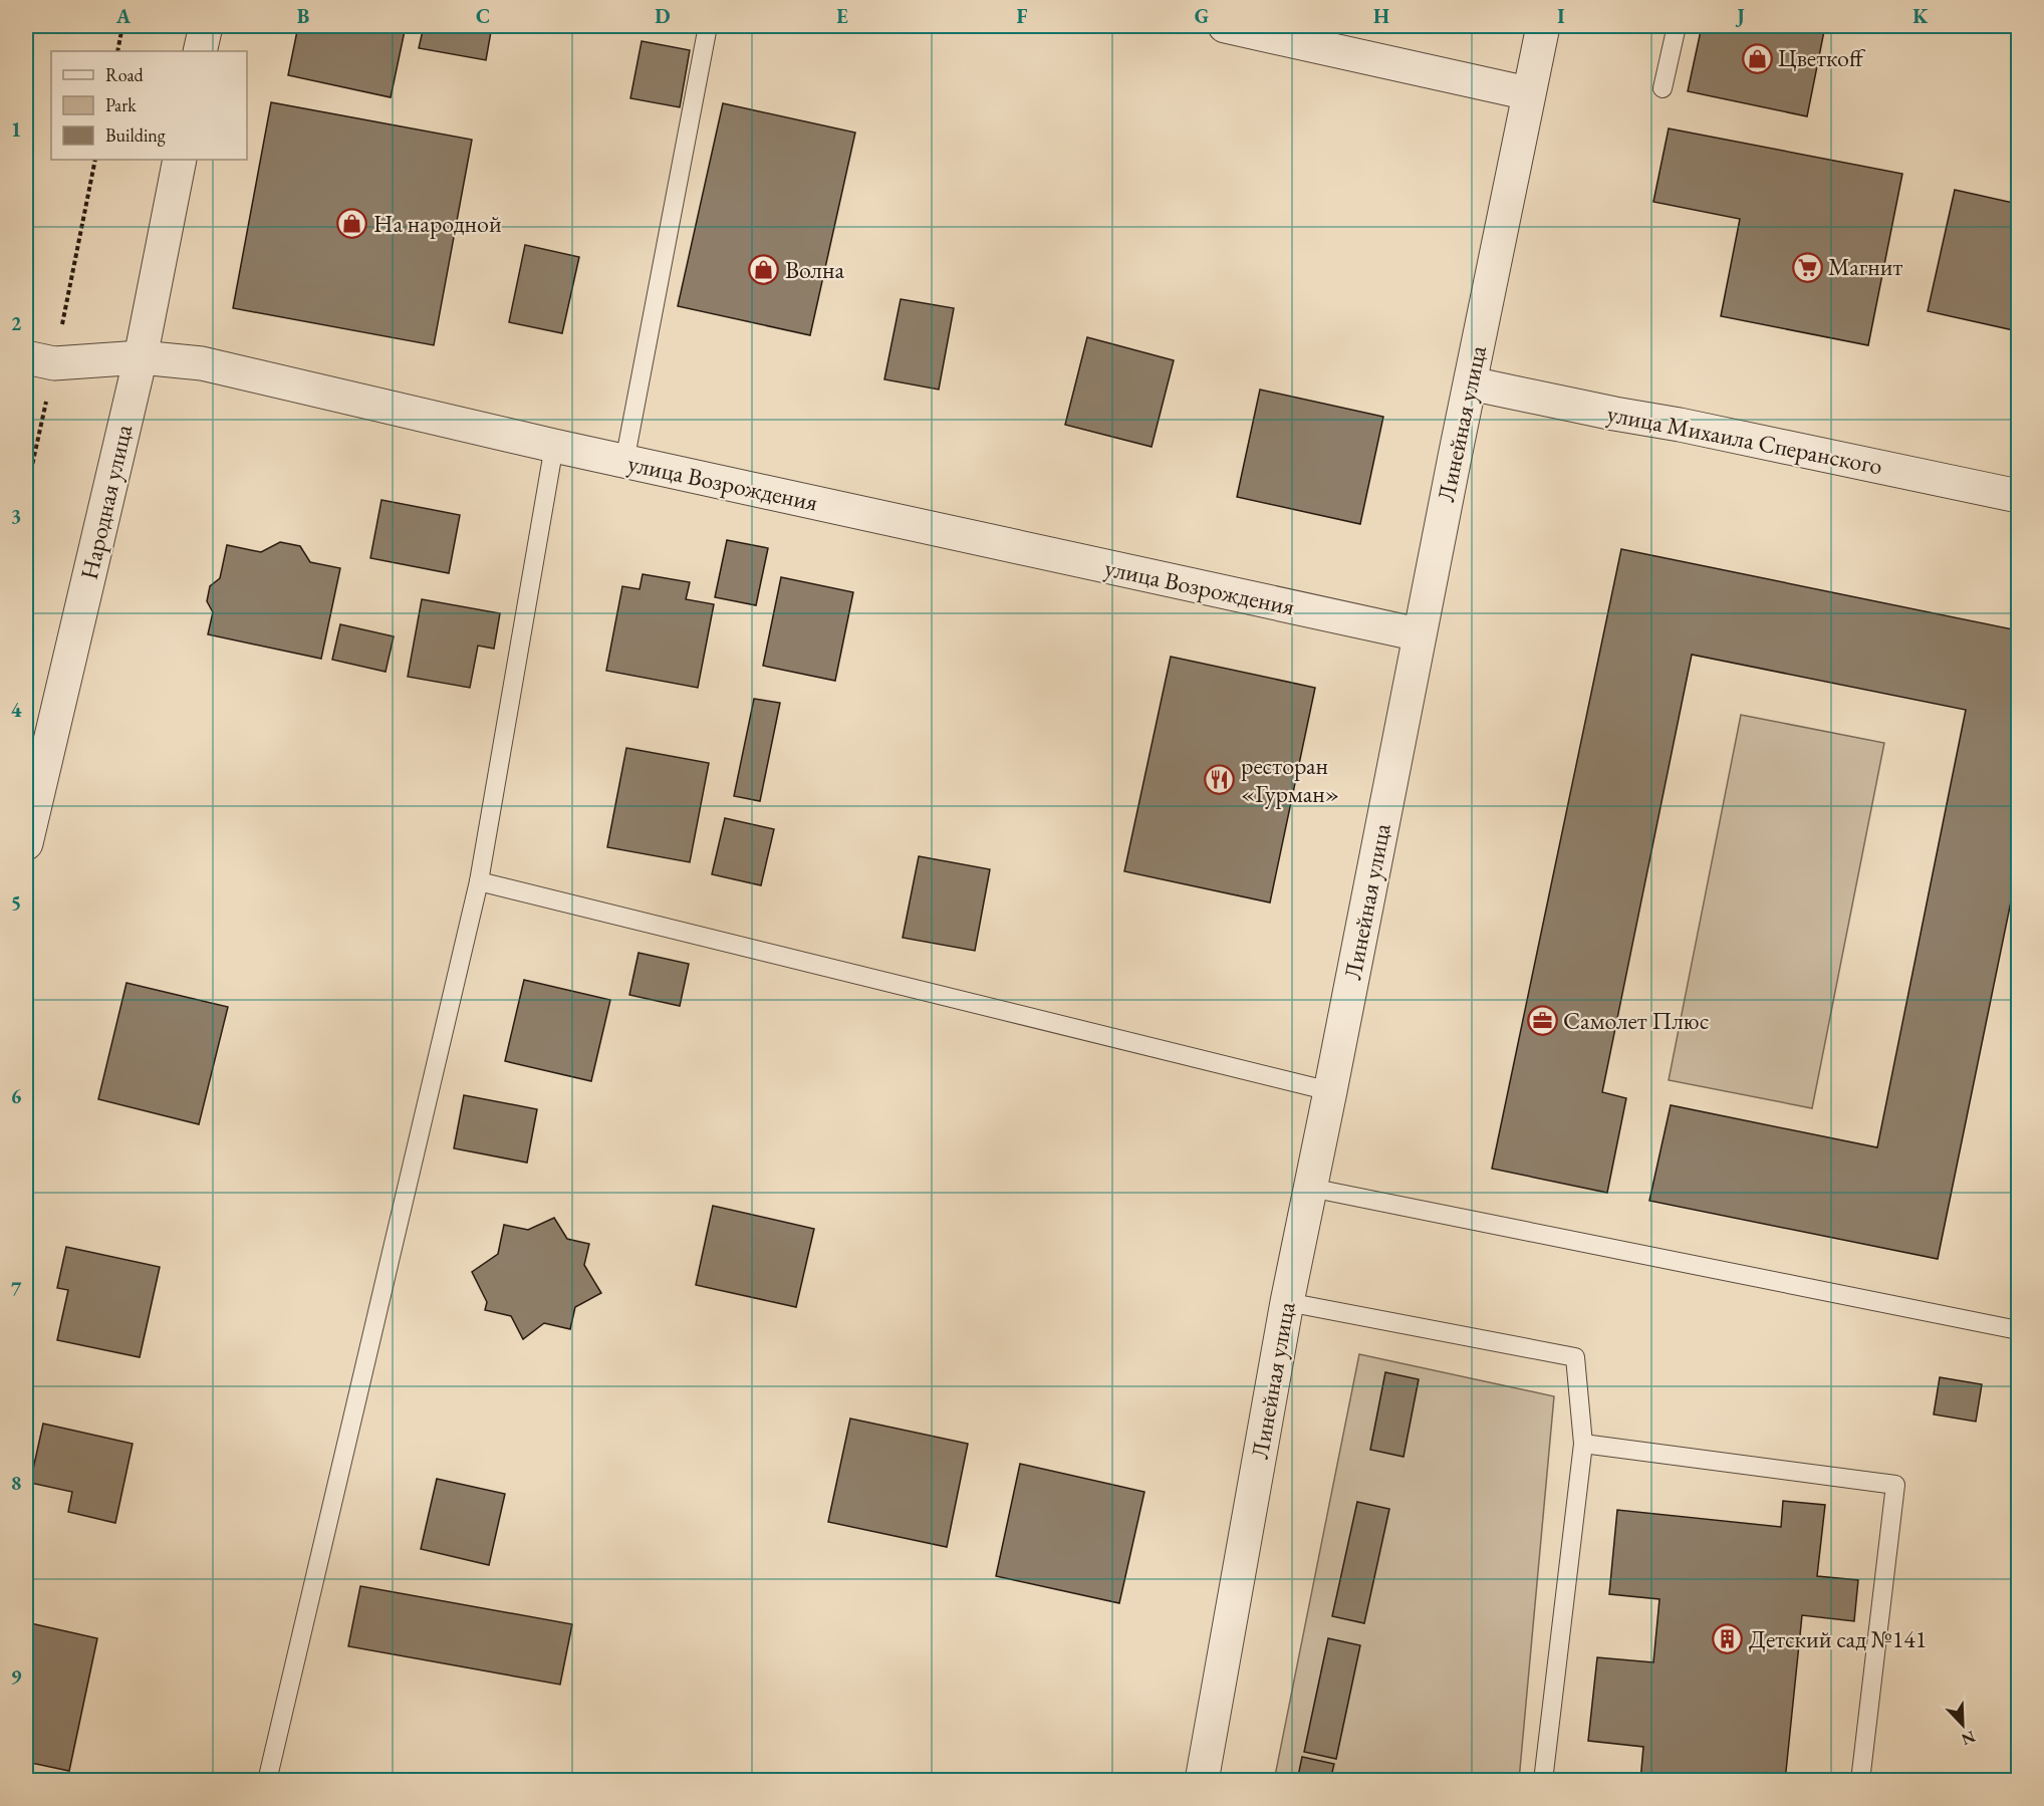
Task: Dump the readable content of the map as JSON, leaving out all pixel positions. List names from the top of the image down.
{
  "streets": {
    "street": [
      "Линейная улица",
      "улица Михаила Сперанского",
      "улица Возрождения",
      "Народная улица"
    ]
  },
  "crossings": [
    ["Линейная улица", "улица Михаила Сперанского"],
    ["Линейная улица", "улица Возрождения"],
    ["улица Возрождения", "Народная улица"]
  ],
  "places": {
    "shop": ["Цветкоff", "На народной", "Волна"],
    "supermarket": ["Магнит"],
    "restaurant": ["ресторан «Гурман»"],
    "office": ["Самолет Плюс"],
    "building": ["Детский сад №141"]
  },
  "legend": ["Road", "Park", "Building"],
  "north": "bottom right",
  "grid": {
    "columns": [
      "A",
      "B",
      "C",
      "D",
      "E",
      "F",
      "G",
      "H",
      "I",
      "J",
      "K"
    ],
    "rows": [
      "1",
      "2",
      "3",
      "4",
      "5",
      "6",
      "7",
      "8",
      "9"
    ]
  }
}
